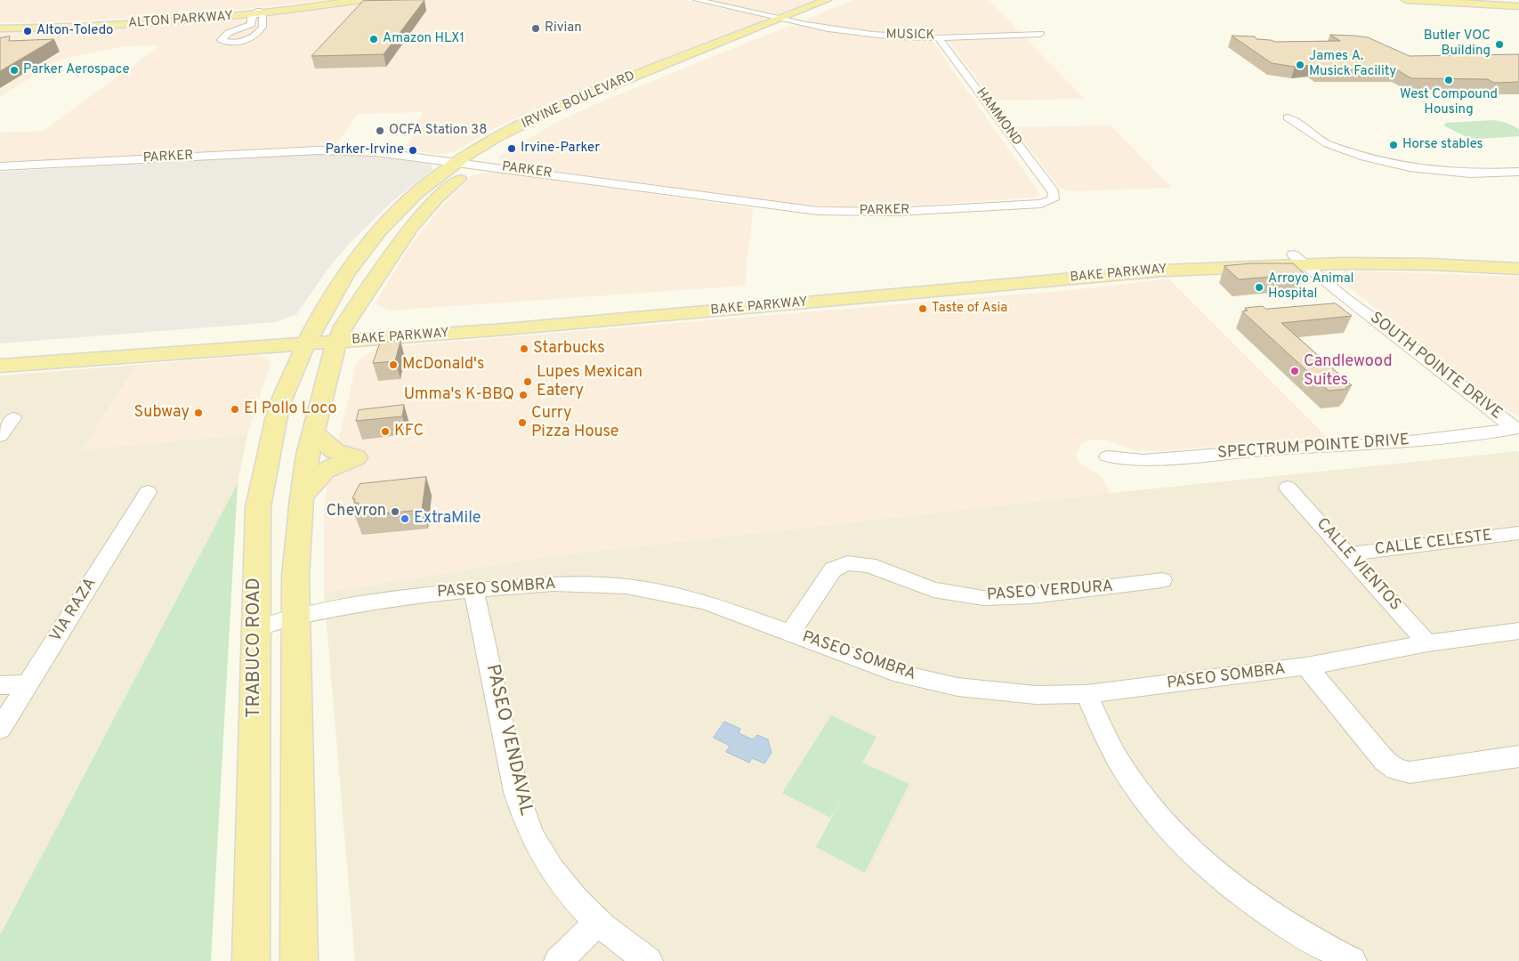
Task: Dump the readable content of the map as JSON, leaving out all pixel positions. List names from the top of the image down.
{
  "streets": {
    "main road": [
      "ALTON PARKWAY",
      "IRVINE BOULEVARD",
      "BAKE PARKWAY",
      "TRABUCO ROAD"
    ],
    "street": [
      "MUSICK",
      "HAMMOND",
      "PARKER",
      "SOUTH POINTE DRIVE",
      "SPECTRUM POINTE DRIVE",
      "CALLE CELESTE",
      "CALLE VIENTOS",
      "PASEO SOMBRA",
      "PASEO VERDURA",
      "VIA RAZA",
      "PASEO VENDAVAL"
    ]
  },
  "crossings": [
    ["MUSICK", "IRVINE BOULEVARD"],
    ["MUSICK", "HAMMOND"],
    ["IRVINE BOULEVARD", "PARKER"],
    ["IRVINE BOULEVARD", "BAKE PARKWAY"],
    ["IRVINE BOULEVARD", "TRABUCO ROAD"],
    ["HAMMOND", "PARKER"],
    ["BAKE PARKWAY", "SOUTH POINTE DRIVE"],
    ["BAKE PARKWAY", "TRABUCO ROAD"],
    ["SOUTH POINTE DRIVE", "SPECTRUM POINTE DRIVE"],
    ["CALLE CELESTE", "CALLE VIENTOS"],
    ["CALLE VIENTOS", "PASEO SOMBRA"],
    ["PASEO SOMBRA", "PASEO VERDURA"],
    ["PASEO SOMBRA", "TRABUCO ROAD"],
    ["PASEO SOMBRA", "PASEO VENDAVAL"]
  ],
  "places": [
    "Rivian",
    "Alton-Toledo",
    "Amazon HLX1",
    "Butler VOC Building",
    "James A. Musick Facility",
    "Parker Aerospace",
    "West Compound Housing",
    "OCFA Station 38",
    "Horse stables",
    "Irvine-Parker",
    "Parker-Irvine",
    "Arroyo Animal Hospital",
    "Taste of Asia",
    "Starbucks",
    "McDonald's",
    "Candlewood Suites",
    "Lupes Mexican Eatery",
    "Umma's K-BBQ",
    "El Pollo Loco",
    "Subway",
    "Curry Pizza House",
    "KFC",
    "Chevron",
    "ExtraMile"
  ]
}
